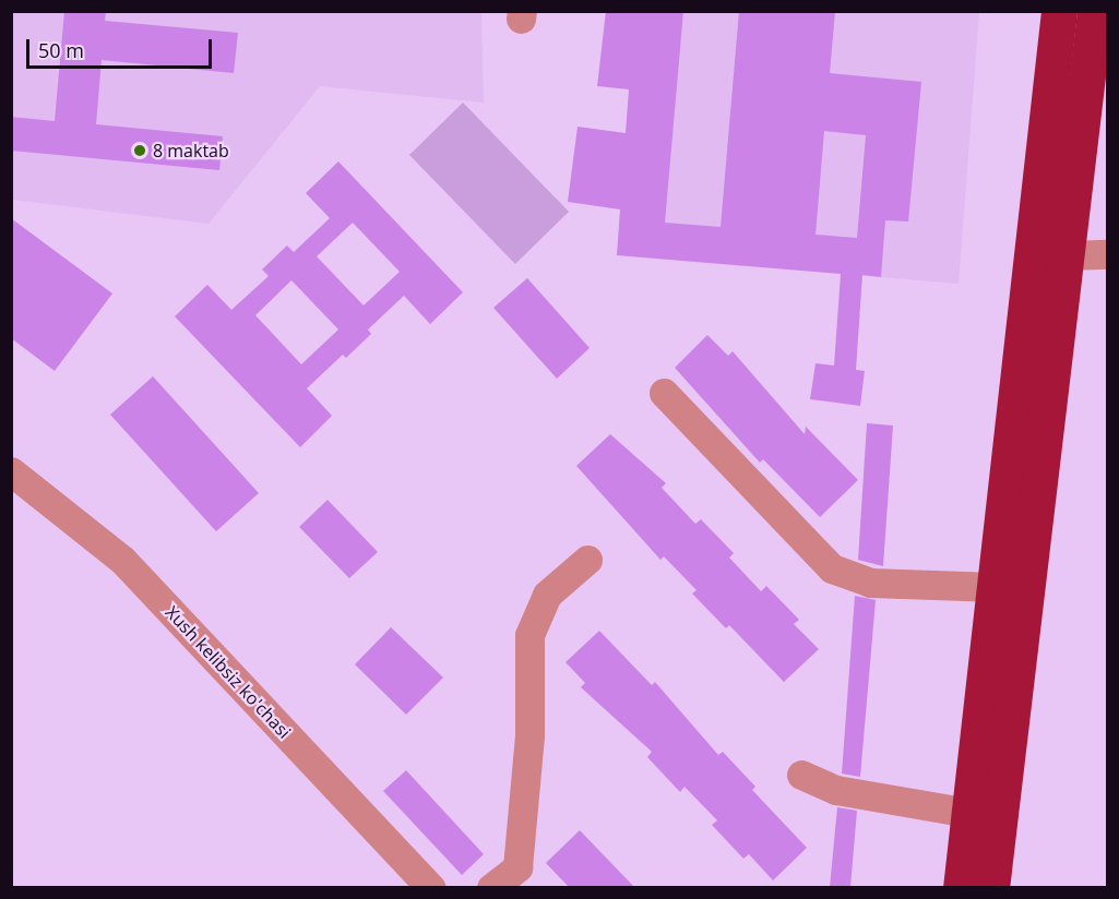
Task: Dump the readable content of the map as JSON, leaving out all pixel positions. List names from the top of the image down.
{
  "streets": {
    "street": ["Xush kelibsiz ko'chasi"]
  },
  "places": ["8 maktab"],
  "scale_bar": "50 m"
}
